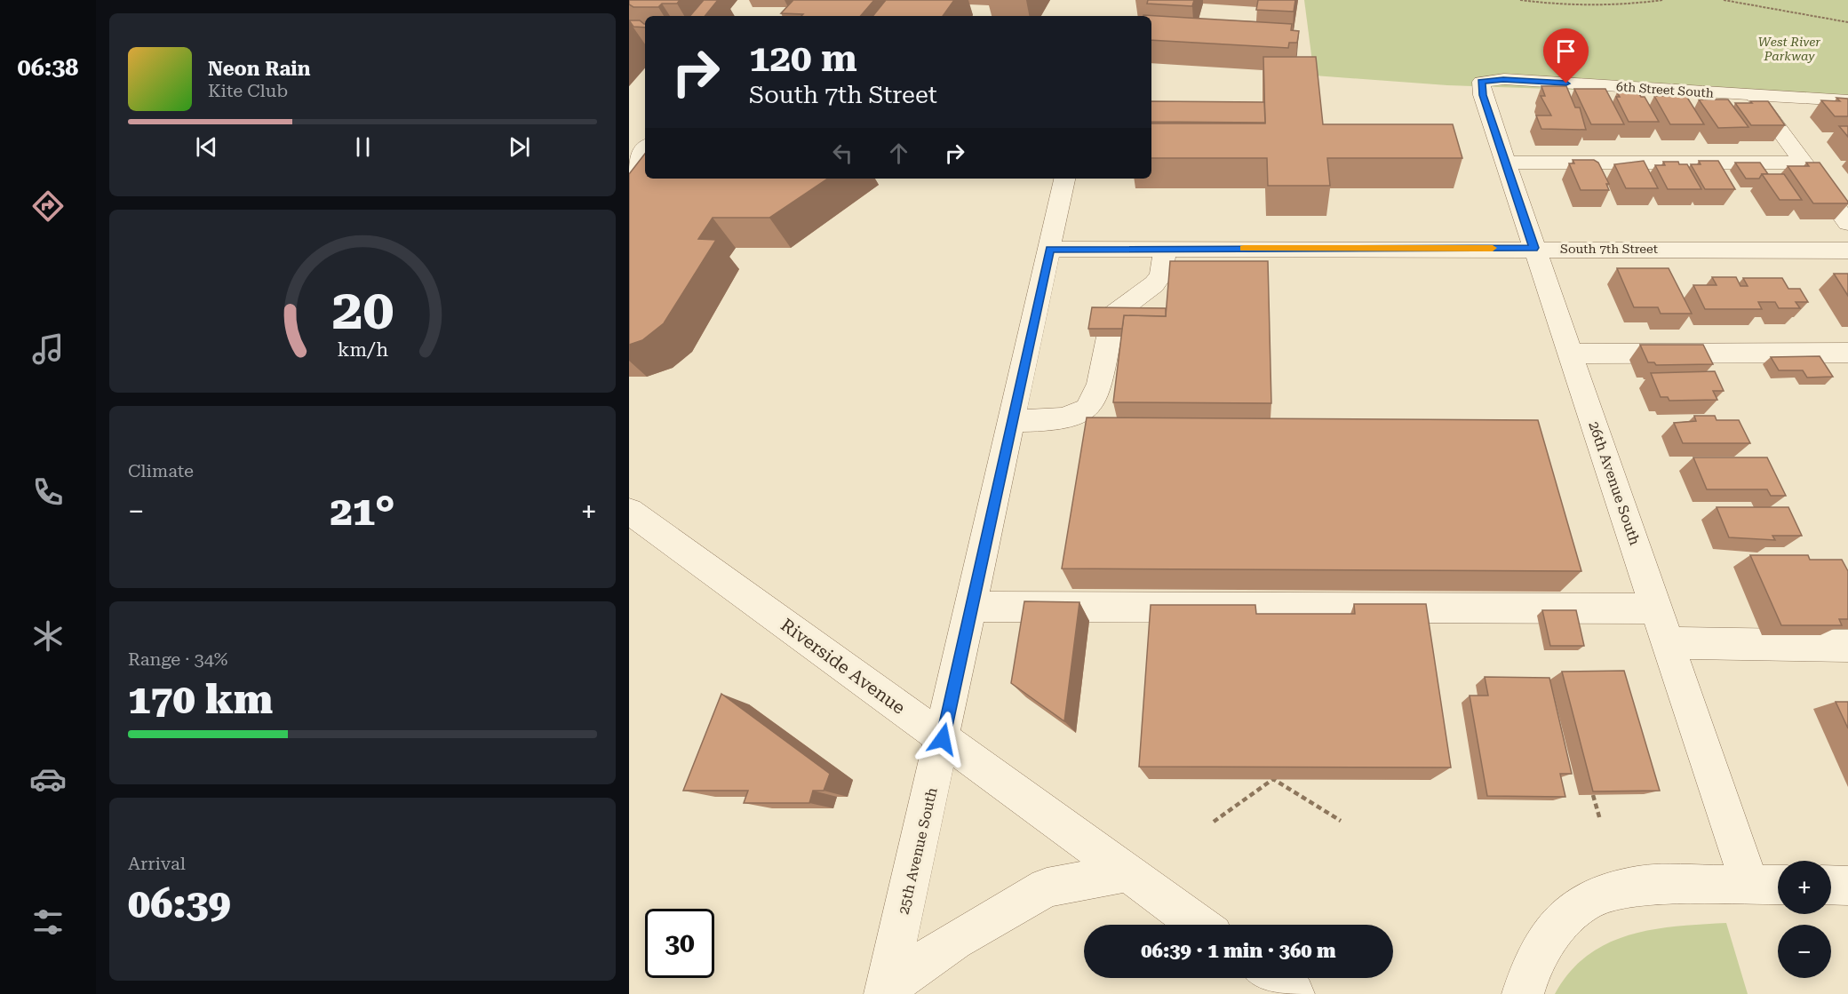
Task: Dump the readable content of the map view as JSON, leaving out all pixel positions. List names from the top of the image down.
{
  "streets": {
    "street": [
      "6th Street South",
      "South 7th Street",
      "26th Avenue South",
      "Riverside Avenue",
      "25th Avenue South"
    ]
  },
  "crossings": [
    ["6th Street South", "26th Avenue South"],
    ["South 7th Street", "26th Avenue South"],
    ["South 7th Street", "25th Avenue South"],
    ["Riverside Avenue", "25th Avenue South"]
  ],
  "parks": ["West River Parkway"],
  "page": {
    "tabs": "06:38",
    "turn": ["120 m", "South 7th Street"],
    "song": ["Neon Rain", "Kite Club"],
    "tile": [
      "Climate",
      ["Range · 34%", "170 km"],
      ["Arrival", "06:39"]
    ],
    "heat": ["−", "21°", "+"],
    "map_buttons": ["+", "−"],
    "limit": "30",
    "trip": "06:39 · 1 min · 360 m",
    "gauge": ["20", "km/h"]
  }
}
